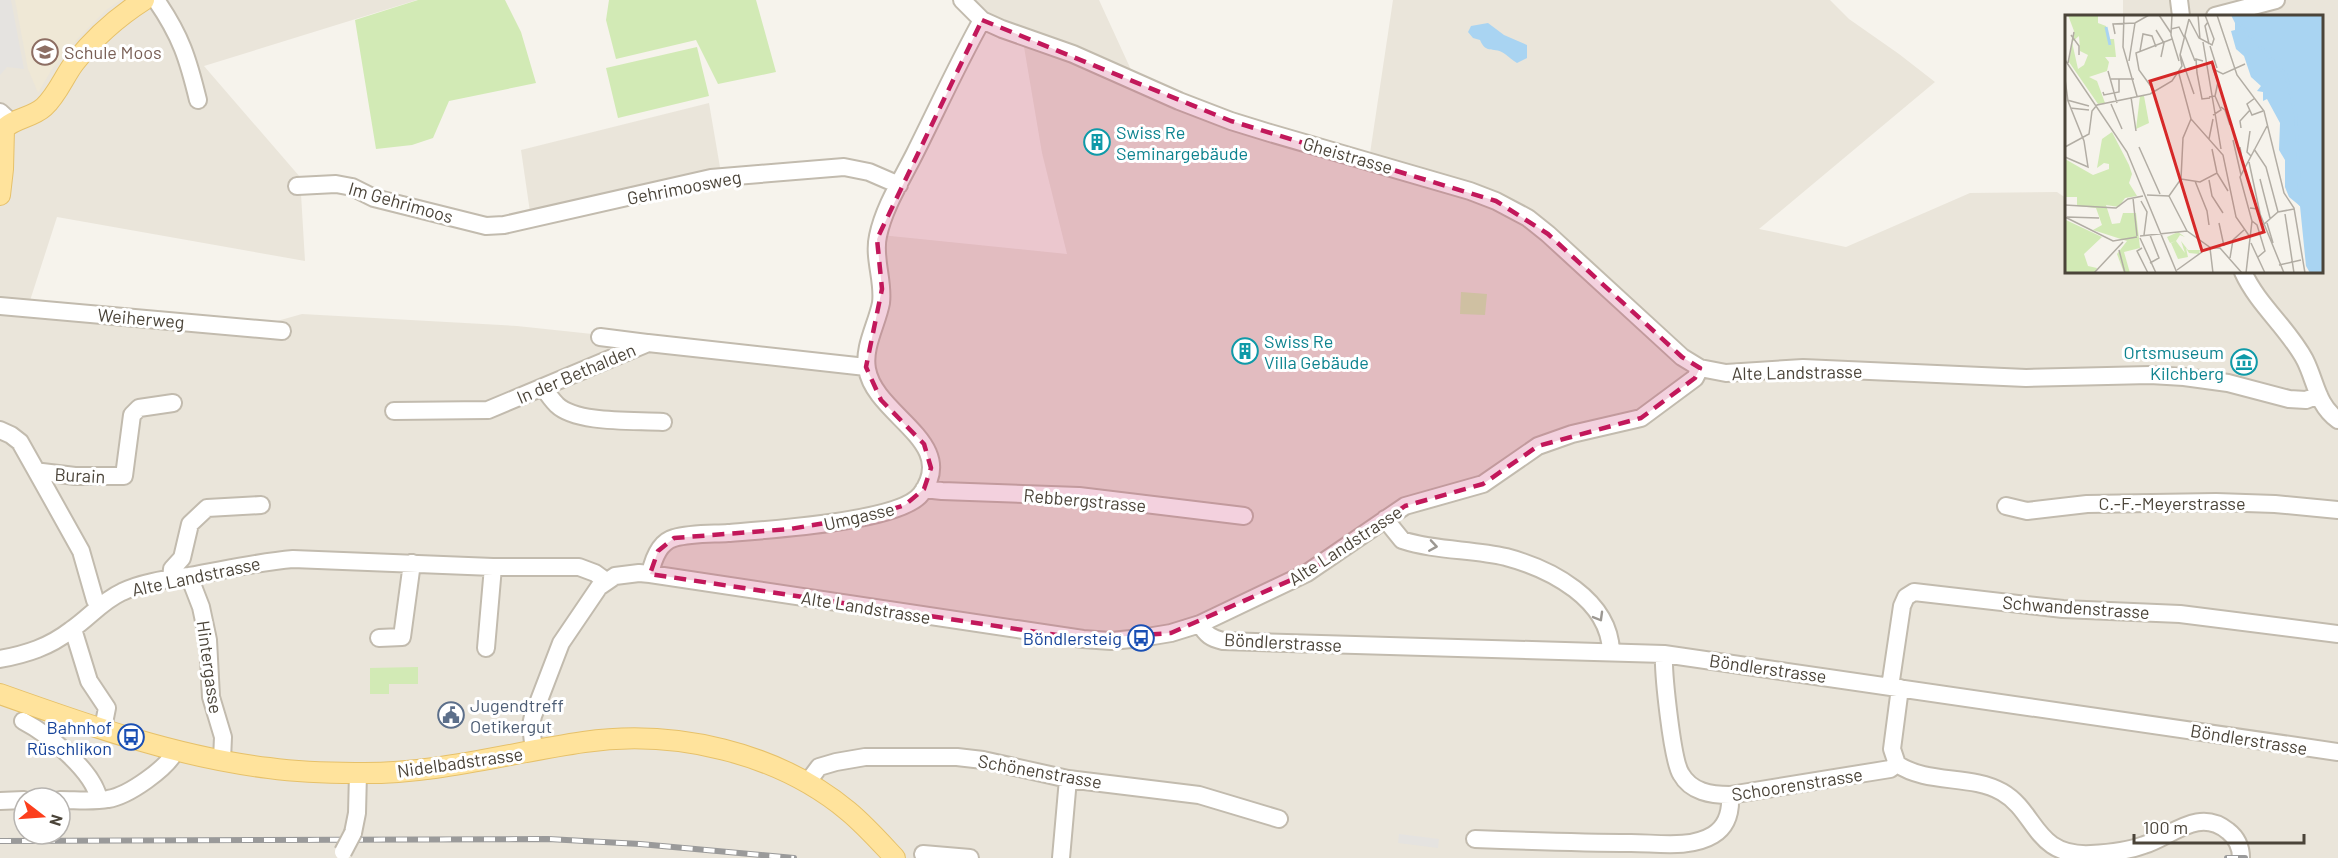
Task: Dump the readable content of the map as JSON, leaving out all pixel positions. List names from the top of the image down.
{
  "streets": {
    "main road": ["Nidelbadstrasse"],
    "street": [
      "Gheistrasse",
      "Gehrimoosweg",
      "Im Gehrimoos",
      "Weiherweg",
      "Alte Landstrasse",
      "In der Bethalden",
      "Burain",
      "Rebbergstrasse",
      "C.-F.-Meyerstrasse",
      "Umgasse",
      "Schwandenstrasse",
      "Böndlerstrasse",
      "Hintergasse",
      "Schönenstrasse",
      "Schoorenstrasse"
    ]
  },
  "crossings": [
    ["Gheistrasse", "Alte Landstrasse"],
    ["Gehrimoosweg", "Im Gehrimoos"],
    ["Alte Landstrasse", "Burain"],
    ["Alte Landstrasse", "Umgasse"],
    ["Alte Landstrasse", "Böndlerstrasse"],
    ["Alte Landstrasse", "Hintergasse"],
    ["Rebbergstrasse", "Umgasse"],
    ["Schwandenstrasse", "Böndlerstrasse"],
    ["Böndlerstrasse", "Schoorenstrasse"],
    ["Hintergasse", "Nidelbadstrasse"],
    ["Nidelbadstrasse", "Schönenstrasse"]
  ],
  "places": {
    "school or university": ["Schule Moos"],
    "building": ["Swiss Re Seminargebäude", "Swiss Re Villa Gebäude"],
    "museum": ["Ortsmuseum Kilchberg"],
    "bus stop": ["Böndlersteig", "Bahnhof Rüschlikon"],
    "public building": ["Jugendtreff Oetikergut"]
  },
  "scale_bar": "100 m",
  "north": "right"
}
